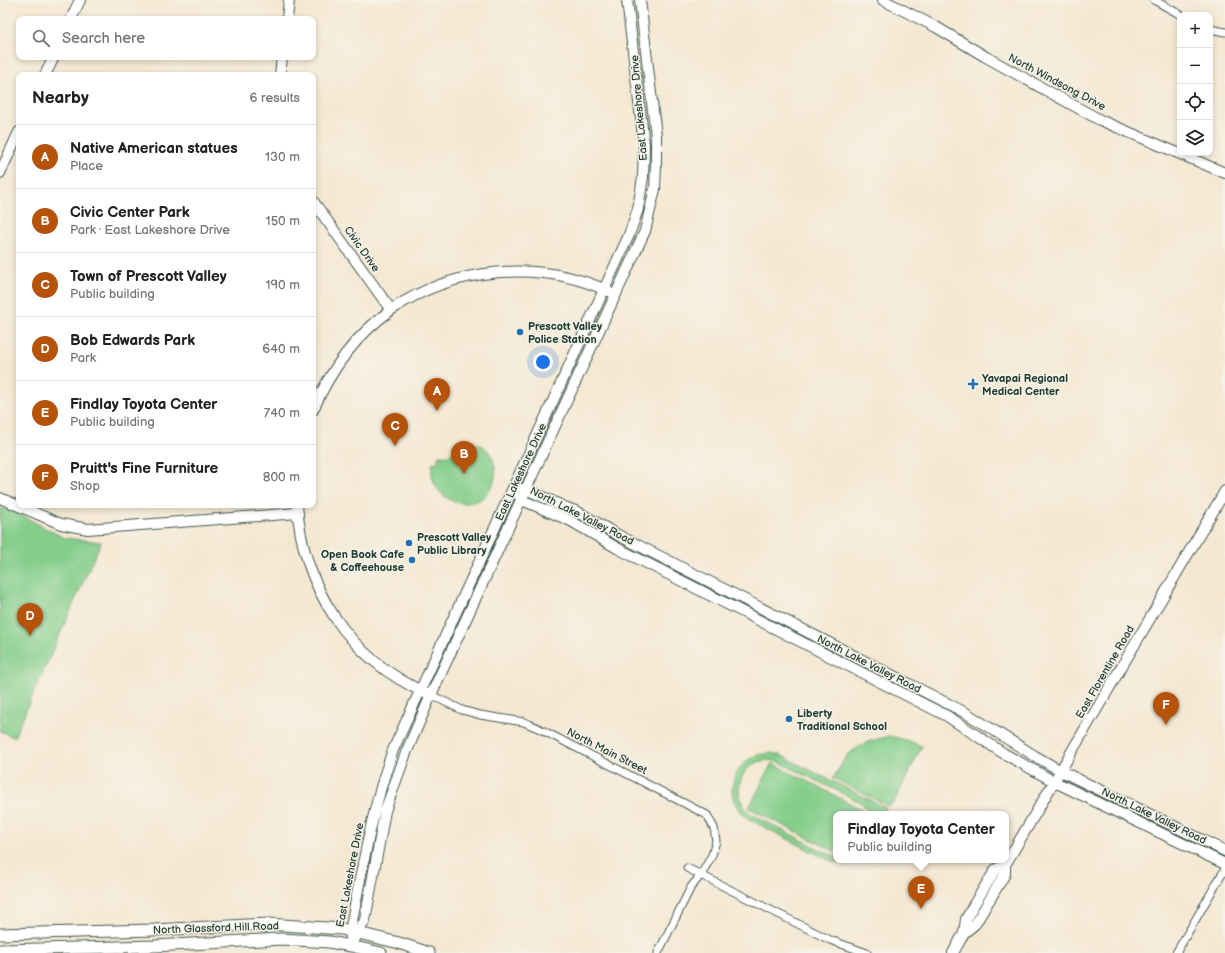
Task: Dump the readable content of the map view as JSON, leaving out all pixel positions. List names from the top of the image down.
{
  "streets": {
    "main road": ["North Glassford Hill Road"],
    "street": [
      "North Windsong Drive",
      "East Lakeshore Drive",
      "Civic Drive",
      "North Lake Valley Road",
      "East Florentine Road",
      "North Main Street"
    ]
  },
  "crossings": [
    ["East Lakeshore Drive", "North Lake Valley Road"],
    ["East Lakeshore Drive", "North Main Street"],
    ["East Lakeshore Drive", "North Glassford Hill Road"],
    ["North Lake Valley Road", "East Florentine Road"]
  ],
  "places": {
    "other": [
      "Prescott Valley Police Station",
      "Prescott Valley Public Library",
      "Open Book Cafe & Coffeehouse",
      "Liberty Traditional School"
    ],
    "health": ["Yavapai Regional Medical Center"]
  },
  "page": {
    "map_buttons": ["+", "−"],
    "search": "Search here",
    "heading": ["Nearby", "6 results"],
    "list": [
      {
        "mark": "A",
        "name": "Native American statues",
        "note": "Place",
        "value": "130 m"
      },
      {
        "mark": "B",
        "name": "Civic Center Park",
        "note": "Park · East Lakeshore Drive",
        "value": "150 m"
      },
      {
        "mark": "C",
        "name": "Town of Prescott Valley",
        "note": "Public building",
        "value": "190 m"
      },
      {
        "mark": "D",
        "name": "Bob Edwards Park",
        "note": "Park",
        "value": "640 m"
      },
      {
        "mark": "E",
        "name": "Findlay Toyota Center",
        "note": "Public building",
        "value": "740 m"
      },
      {
        "mark": "F",
        "name": "Pruitt's Fine Furniture",
        "note": "Shop",
        "value": "800 m"
      }
    ],
    "pins": [
      "A",
      "C",
      "B",
      "D",
      "F",
      "E"
    ],
    "popup": ["Findlay Toyota Center", "Public building"]
  }
}
